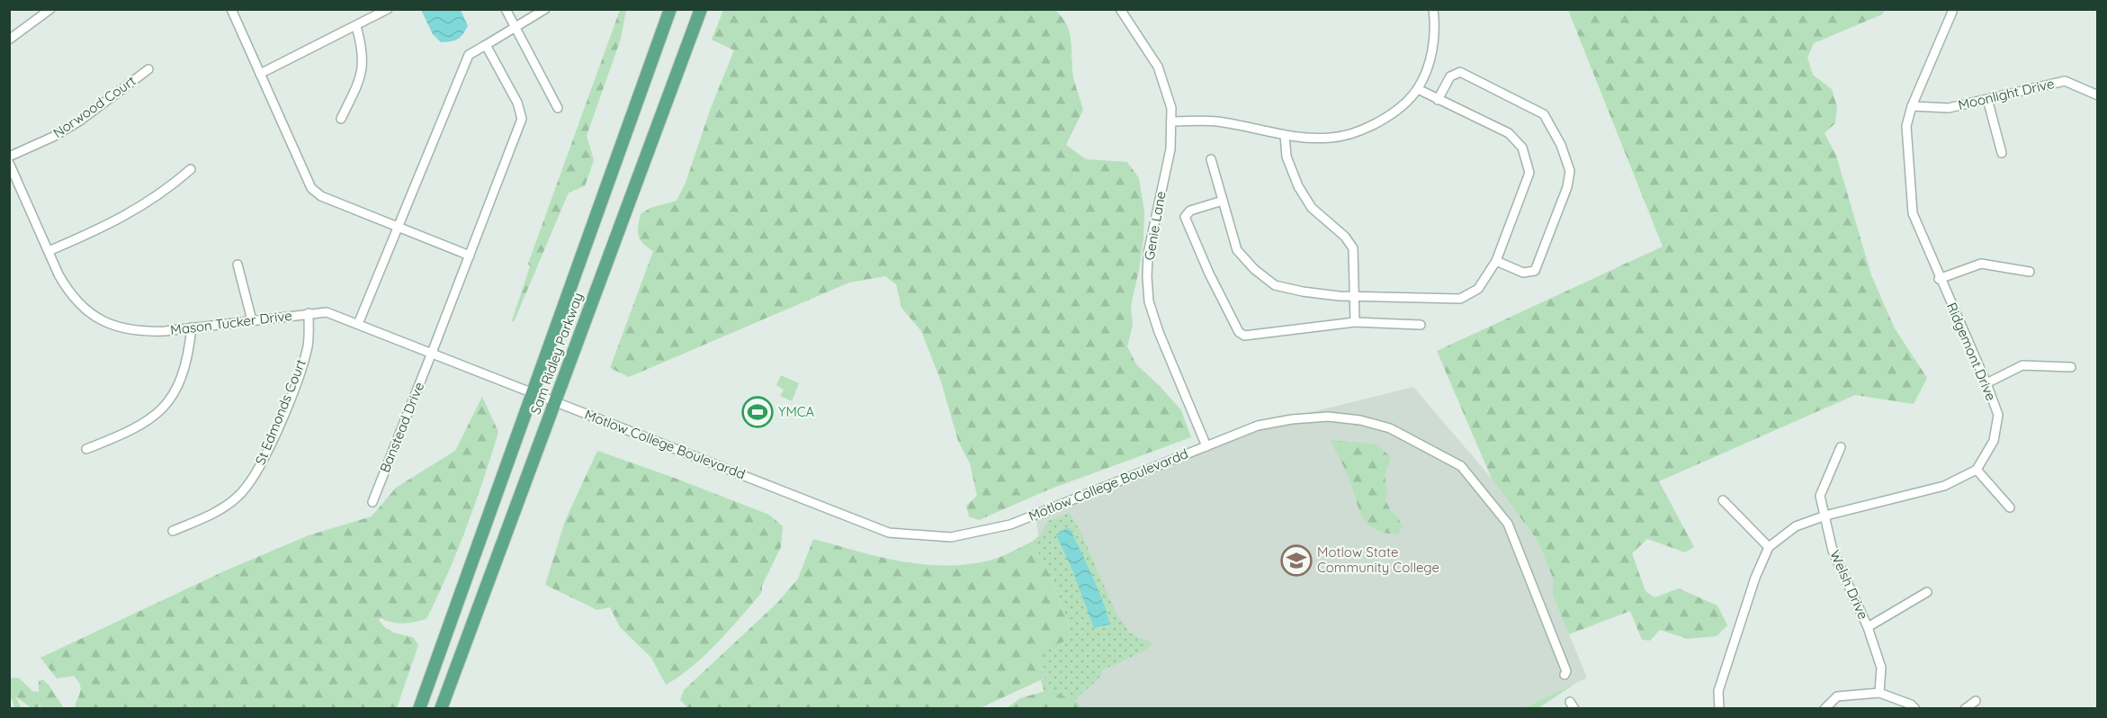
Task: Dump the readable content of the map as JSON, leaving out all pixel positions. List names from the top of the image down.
{
  "streets": {
    "main road": ["Sam Ridley Parkway"],
    "street": [
      "Moonlight Drive",
      "Norwood Court",
      "Genie Lane",
      "Mason Tucker Drive",
      "Ridgemont Drive",
      "St Edmonds Court",
      "Banstead Drive",
      "Motlow College Boulevardd",
      "Welsh Drive"
    ]
  },
  "crossings": [
    ["Moonlight Drive", "Ridgemont Drive"],
    ["Genie Lane", "Motlow College Boulevardd"],
    ["Mason Tucker Drive", "Sam Ridley Parkway"],
    ["Mason Tucker Drive", "St Edmonds Court"],
    ["Mason Tucker Drive", "Banstead Drive"],
    ["Mason Tucker Drive", "Motlow College Boulevardd"],
    ["Sam Ridley Parkway", "Motlow College Boulevardd"]
  ],
  "places": {
    "sports": ["YMCA"],
    "school or university": ["Motlow State Community College"]
  }
}
